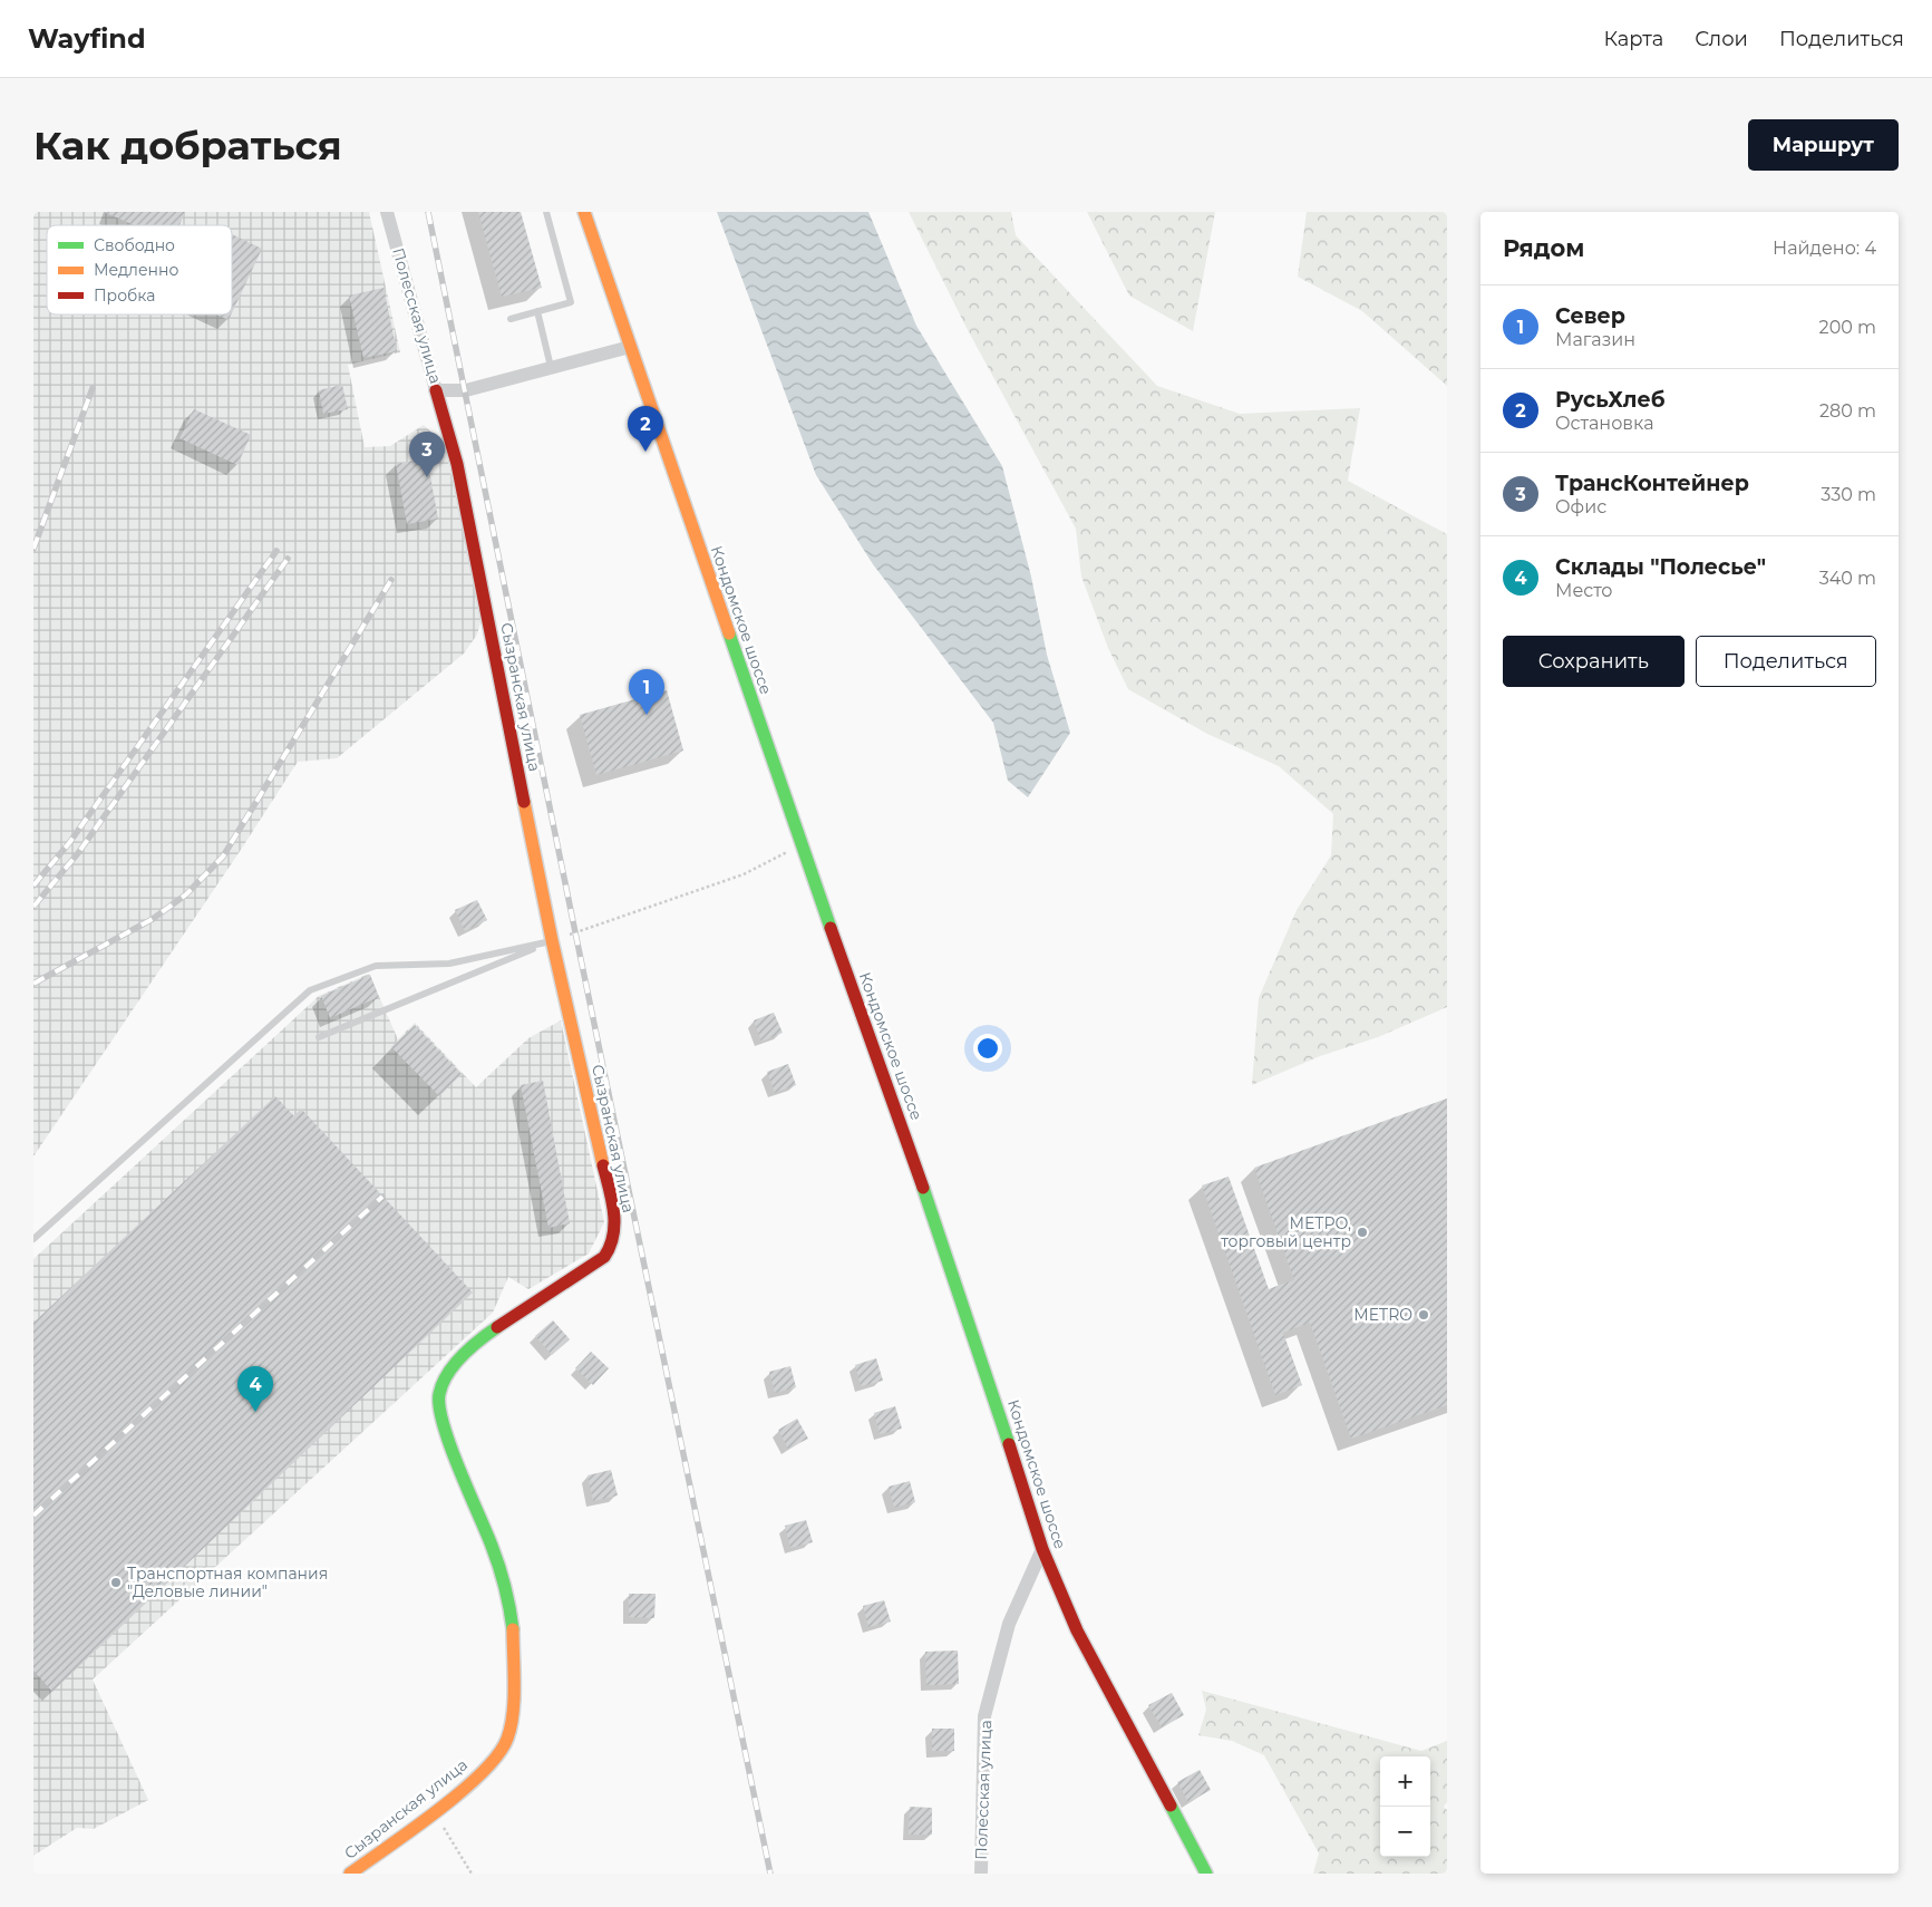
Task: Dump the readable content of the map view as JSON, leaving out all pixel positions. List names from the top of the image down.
{
  "streets": {
    "street": ["Полесская улица", "Кондомское шоссе", "Сызранская улица"]
  },
  "crossings": [
    ["Полесская улица", "Кондомское шоссе"],
    ["Полесская улица", "Сызранская улица"]
  ],
  "places": ["МЕТРО, торговый центр", "METRO", "Транспортная компания \"Деловые линии\""],
  "legend": ["Свободно", "Медленно", "Пробка"],
  "page": {
    "header": "Wayfind",
    "nav": ["Карта", "Слои", "Поделиться"],
    "buttons": [
      "Маршрут",
      ["Сохранить", "Поделиться"]
    ],
    "title": "Как добраться",
    "heading": ["Рядом", "Найдено: 4"],
    "list": [
      {
        "mark": "1",
        "name": "Север",
        "note": "Магазин",
        "value": "200 m"
      },
      {
        "mark": "2",
        "name": "РусьХлеб",
        "note": "Остановка",
        "value": "280 m"
      },
      {
        "mark": "3",
        "name": "ТрансКонтейнер",
        "note": "Офис",
        "value": "330 m"
      },
      {
        "mark": "4",
        "name": "Склады \"Полесье\"",
        "note": "Место",
        "value": "340 m"
      }
    ],
    "pins": [
      "2",
      "3",
      "1",
      "4"
    ],
    "map_buttons": ["+", "−"]
  }
}
